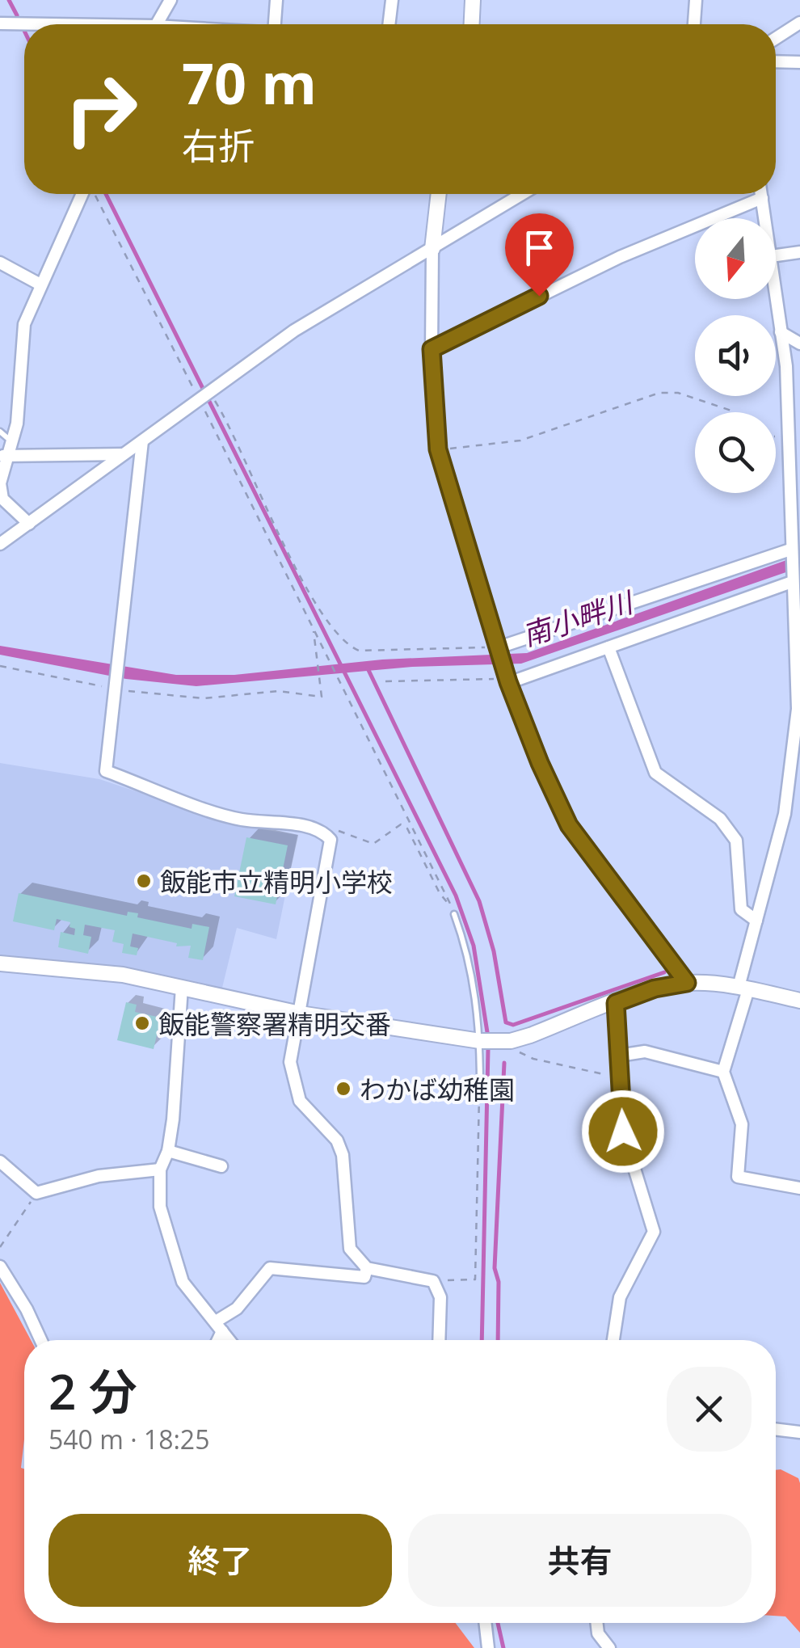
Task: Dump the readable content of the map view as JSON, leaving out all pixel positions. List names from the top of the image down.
{
  "water": ["南小畔川"],
  "places": ["飯能市立精明小学校", "飯能警察署精明交番", "わかば幼稚園"],
  "north": "bottom",
  "page": {
    "turn": ["70 m", "右折"],
    "heading": ["2 分", "540 m · 18:25"],
    "buttons": ["終了", "共有"]
  }
}
